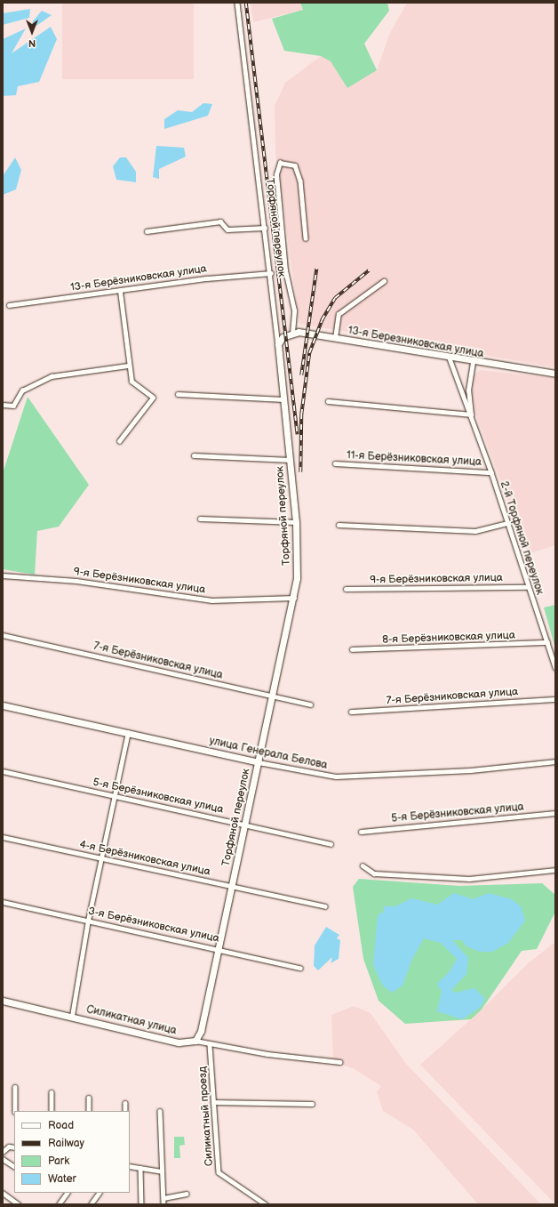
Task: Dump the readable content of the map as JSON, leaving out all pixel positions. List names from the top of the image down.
{
  "streets": {
    "street": [
      "Торфяной переулок",
      "13-я Берёзниковская улица",
      "13-я Березниковская улица",
      "11-я Берёзниковская улица",
      "2-й Торфяной переулок",
      "9-я Берёзниковская улица",
      "8-я Берёзниковская улица",
      "7-я Берёзниковская улица",
      "улица Генерала Белова",
      "5-я Берёзниковская улица",
      "4-я Берёзниковская улица",
      "3-я Берёзниковская улица",
      "Силикатная улица",
      "Силикатный проезд"
    ]
  },
  "crossings": [
    ["Торфяной переулок", "13-я Берёзниковская улица"],
    ["Торфяной переулок", "9-я Берёзниковская улица"],
    ["Торфяной переулок", "7-я Берёзниковская улица"],
    ["Торфяной переулок", "улица Генерала Белова"],
    ["Торфяной переулок", "5-я Берёзниковская улица"],
    ["Торфяной переулок", "4-я Берёзниковская улица"],
    ["Торфяной переулок", "3-я Берёзниковская улица"],
    ["Торфяной переулок", "Силикатная улица"],
    ["13-я Березниковская улица", "2-й Торфяной переулок"],
    ["11-я Берёзниковская улица", "2-й Торфяной переулок"],
    ["2-й Торфяной переулок", "9-я Берёзниковская улица"],
    ["2-й Торфяной переулок", "8-я Берёзниковская улица"],
    ["Силикатная улица", "Силикатный проезд"]
  ],
  "legend": [
    "Road",
    "Railway",
    "Park",
    "Water"
  ],
  "north": "bottom"
}
